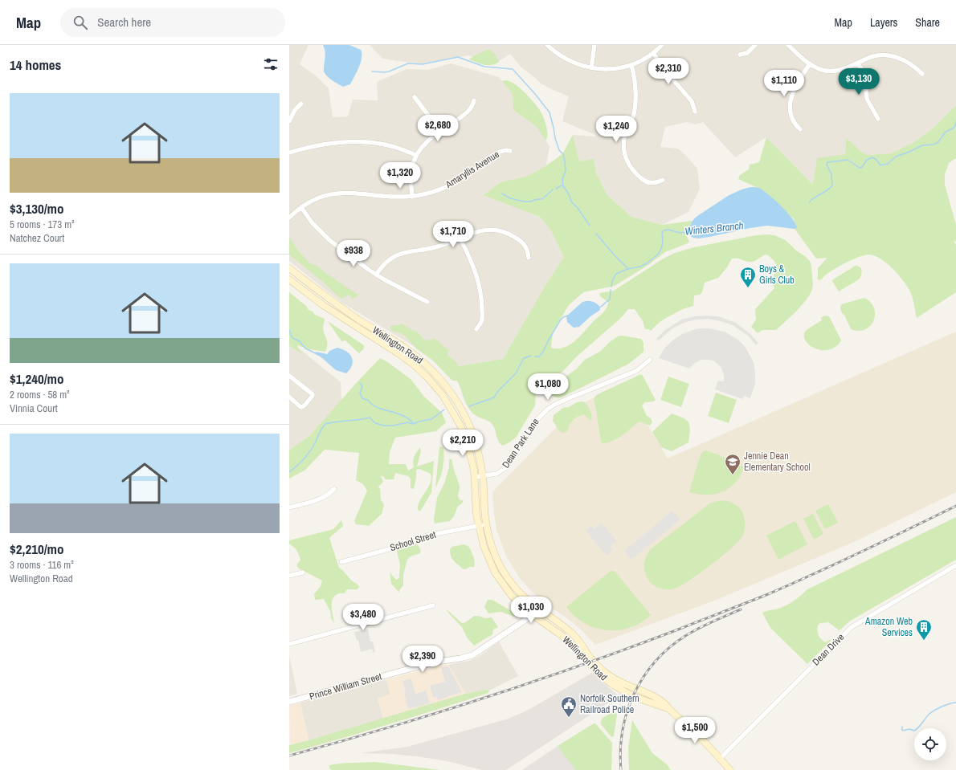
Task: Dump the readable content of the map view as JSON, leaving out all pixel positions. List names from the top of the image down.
{
  "streets": {
    "main road": ["Wellington Road"],
    "street": [
      "Amaryllis Avenue",
      "Dean Park Lane",
      "School Street",
      "Dean Drive",
      "Prince William Street"
    ]
  },
  "crossings": [
    ["Wellington Road", "Dean Park Lane"],
    ["Wellington Road", "School Street"],
    ["Wellington Road", "Dean Drive"],
    ["Wellington Road", "Prince William Street"]
  ],
  "water": ["Winters Branch"],
  "places": {
    "building": ["Boys & Girls Club", "Amazon Web Services"],
    "school or university": ["Jennie Dean Elementary School"],
    "public building": ["Norfolk Southern Railroad Police"]
  },
  "page": {
    "header": "Map",
    "search": "Search here",
    "nav": ["Map", "Layers", "Share"],
    "heading": "14 homes",
    "price": [
      "$2,310",
      "$3,130",
      "$1,110",
      "$2,680",
      "$1,240",
      "$1,320",
      "$1,710",
      "$938",
      "$1,080",
      "$2,210",
      "$1,030",
      "$3,480",
      "$2,390",
      "$1,500"
    ],
    "list": [
      {
        "name": "$3,130/mo",
        "note": "5 rooms · 173 m² · Natchez Court"
      },
      {
        "name": "$1,240/mo",
        "note": "2 rooms · 58 m² · Vinnia Court"
      },
      {
        "name": "$2,210/mo",
        "note": "3 rooms · 116 m² · Wellington Road"
      }
    ]
  }
}
